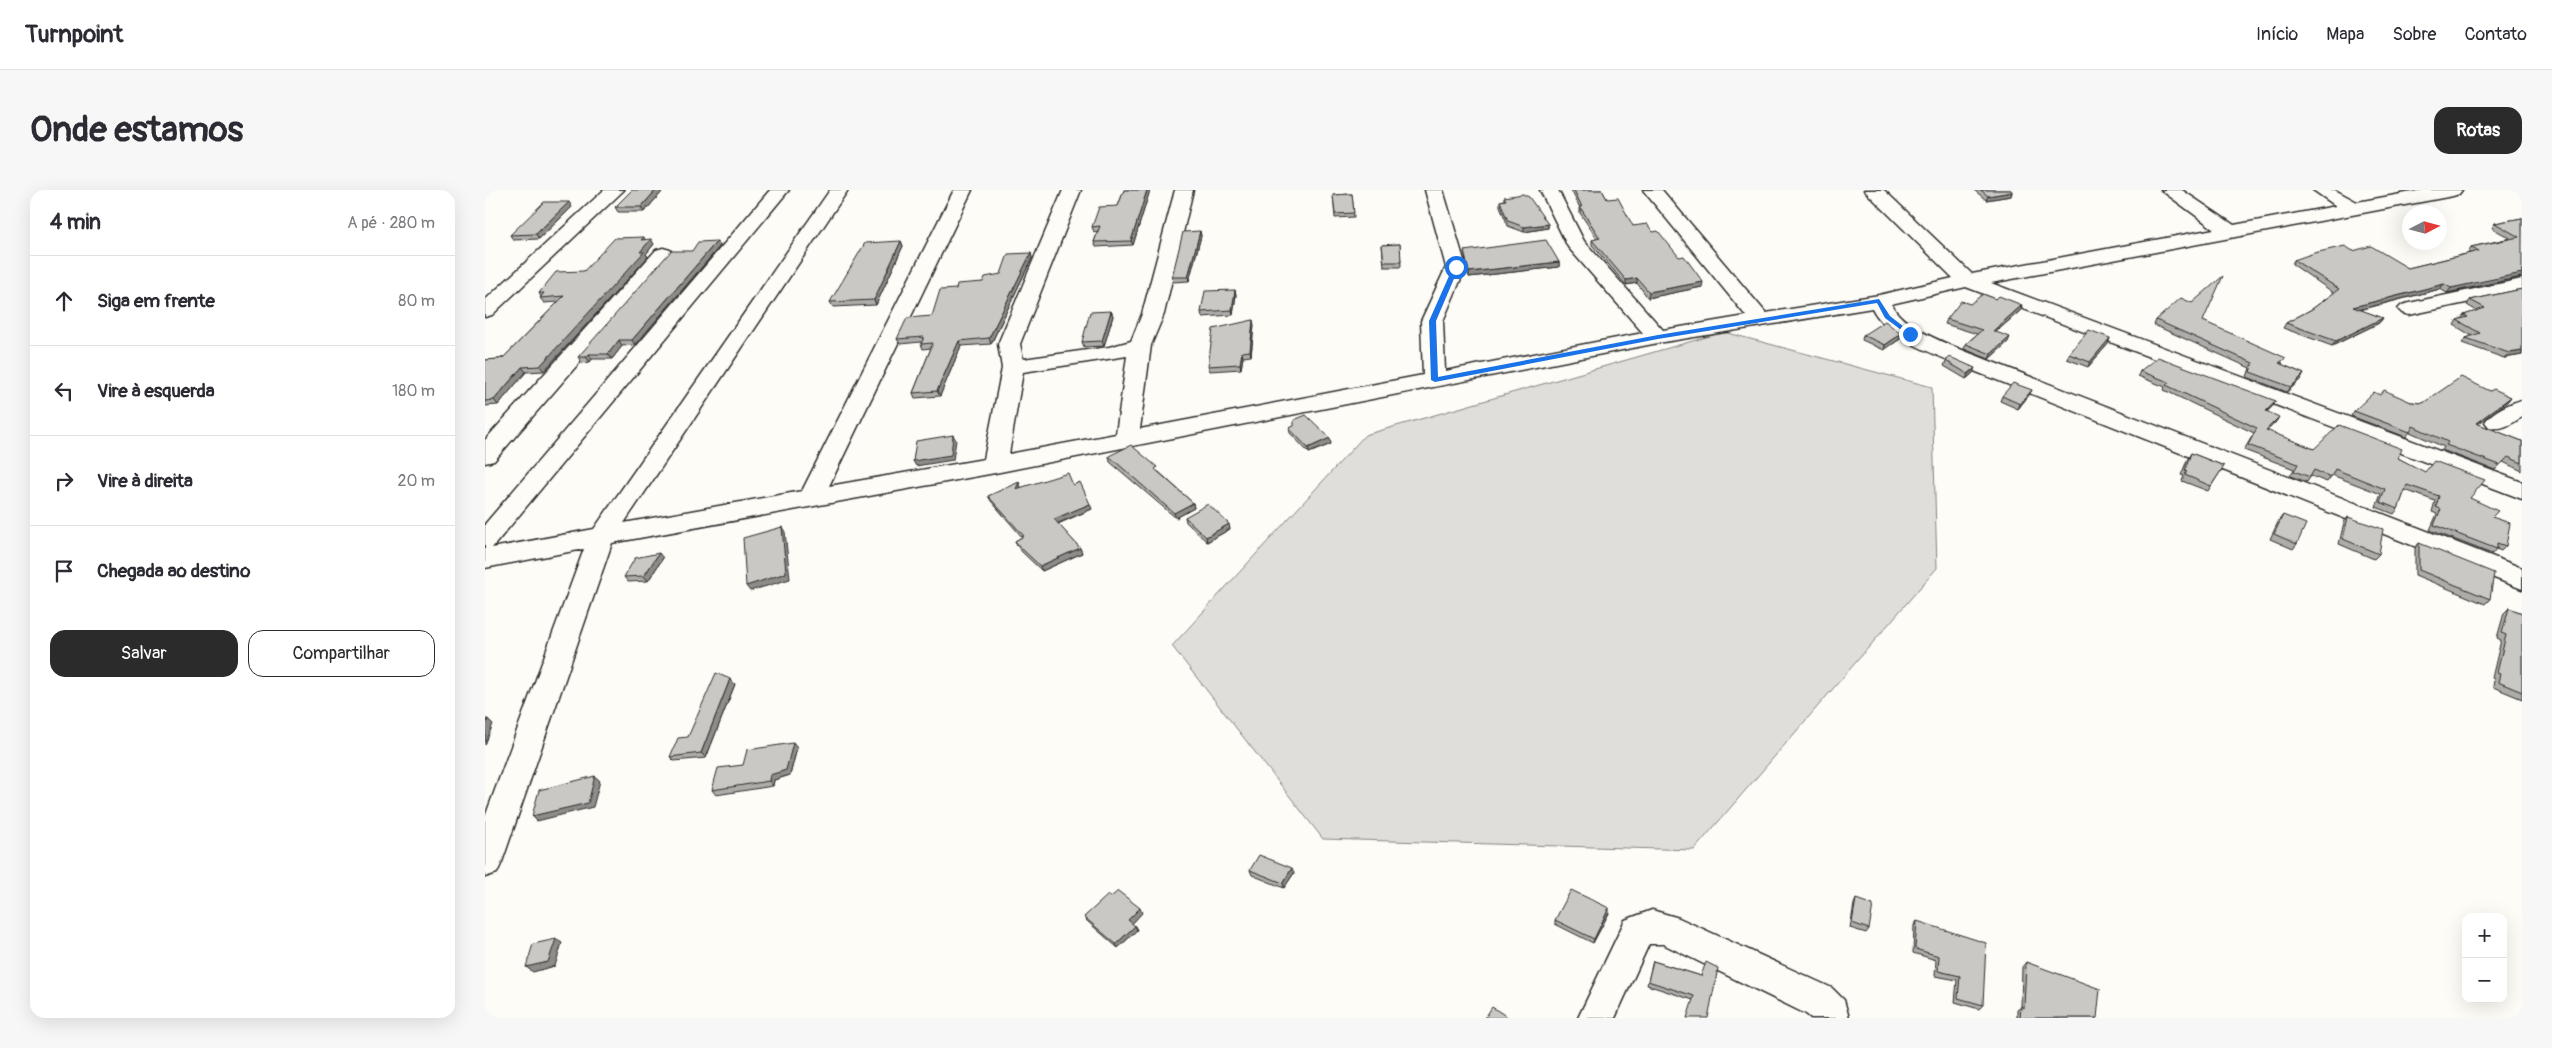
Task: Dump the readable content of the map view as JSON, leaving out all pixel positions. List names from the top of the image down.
{
  "north": "right",
  "page": {
    "header": "Turnpoint",
    "nav": [
      "Início",
      "Mapa",
      "Sobre",
      "Contato"
    ],
    "buttons": [
      "Rotas",
      ["Salvar", "Compartilhar"]
    ],
    "title": "Onde estamos",
    "heading": ["4 min", "A pé · 280 m"],
    "list": [
      ["Siga em frente", "80 m"],
      ["Vire à esquerda", "180 m"],
      ["Vire à direita", "20 m"],
      "Chegada ao destino"
    ],
    "map_buttons": ["+", "−"]
  }
}
